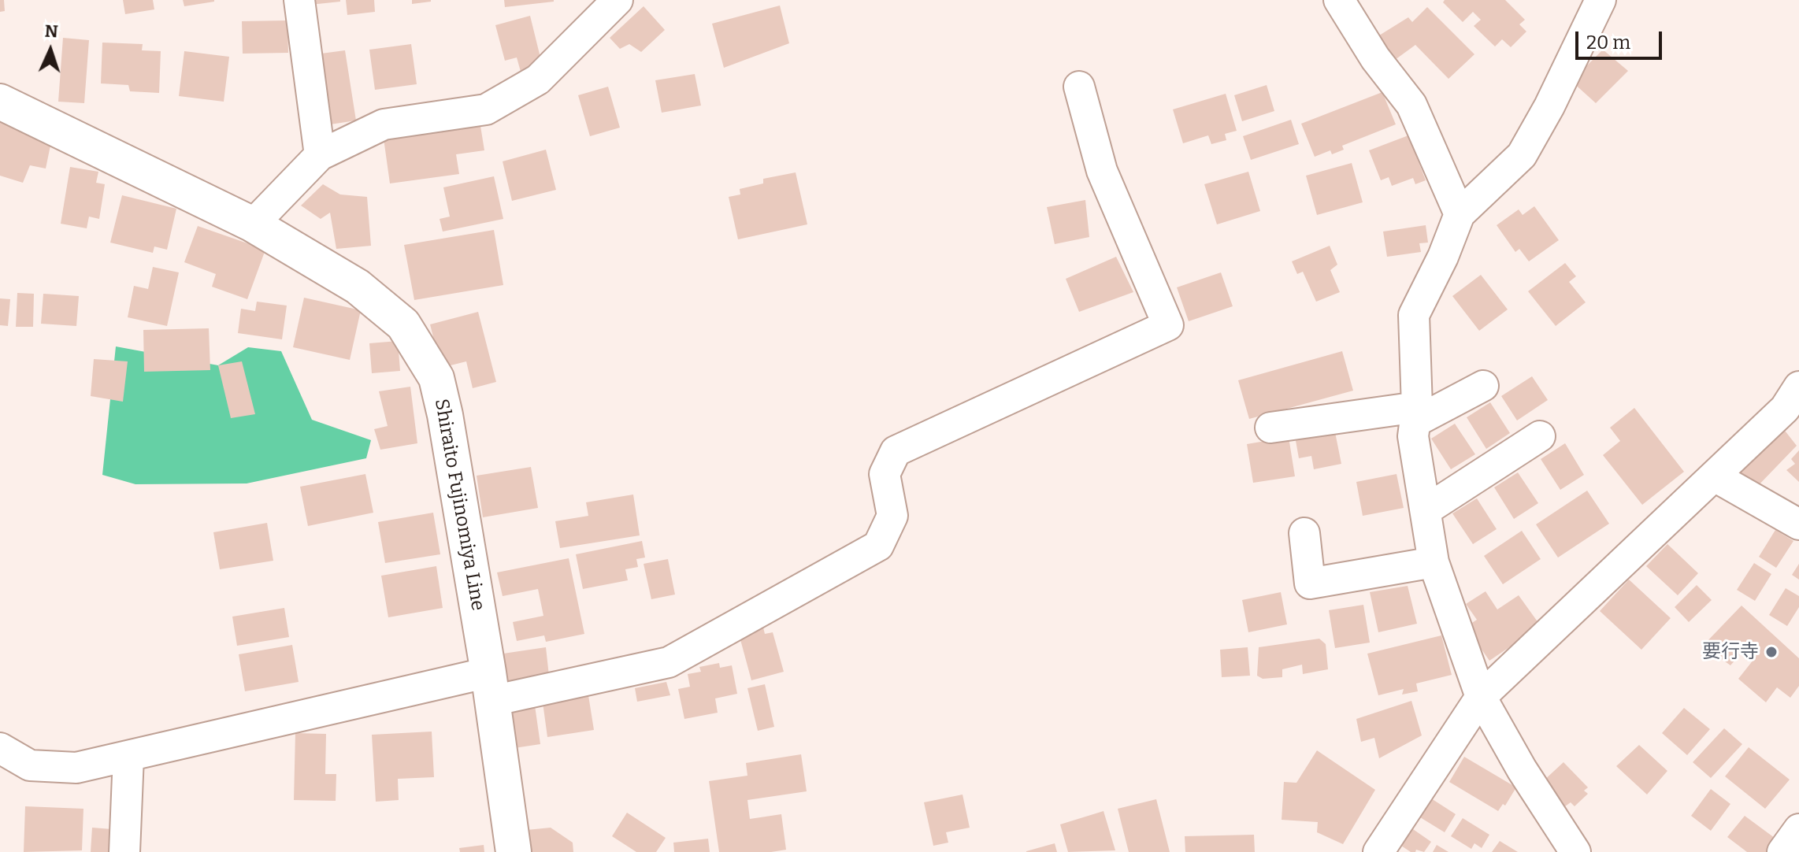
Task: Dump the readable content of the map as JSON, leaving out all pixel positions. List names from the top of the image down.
{
  "streets": {
    "main road": ["Shiraito Fujinomiya Line"]
  },
  "places": ["要行寺"],
  "scale_bar": "20 m",
  "north": "top"
}
